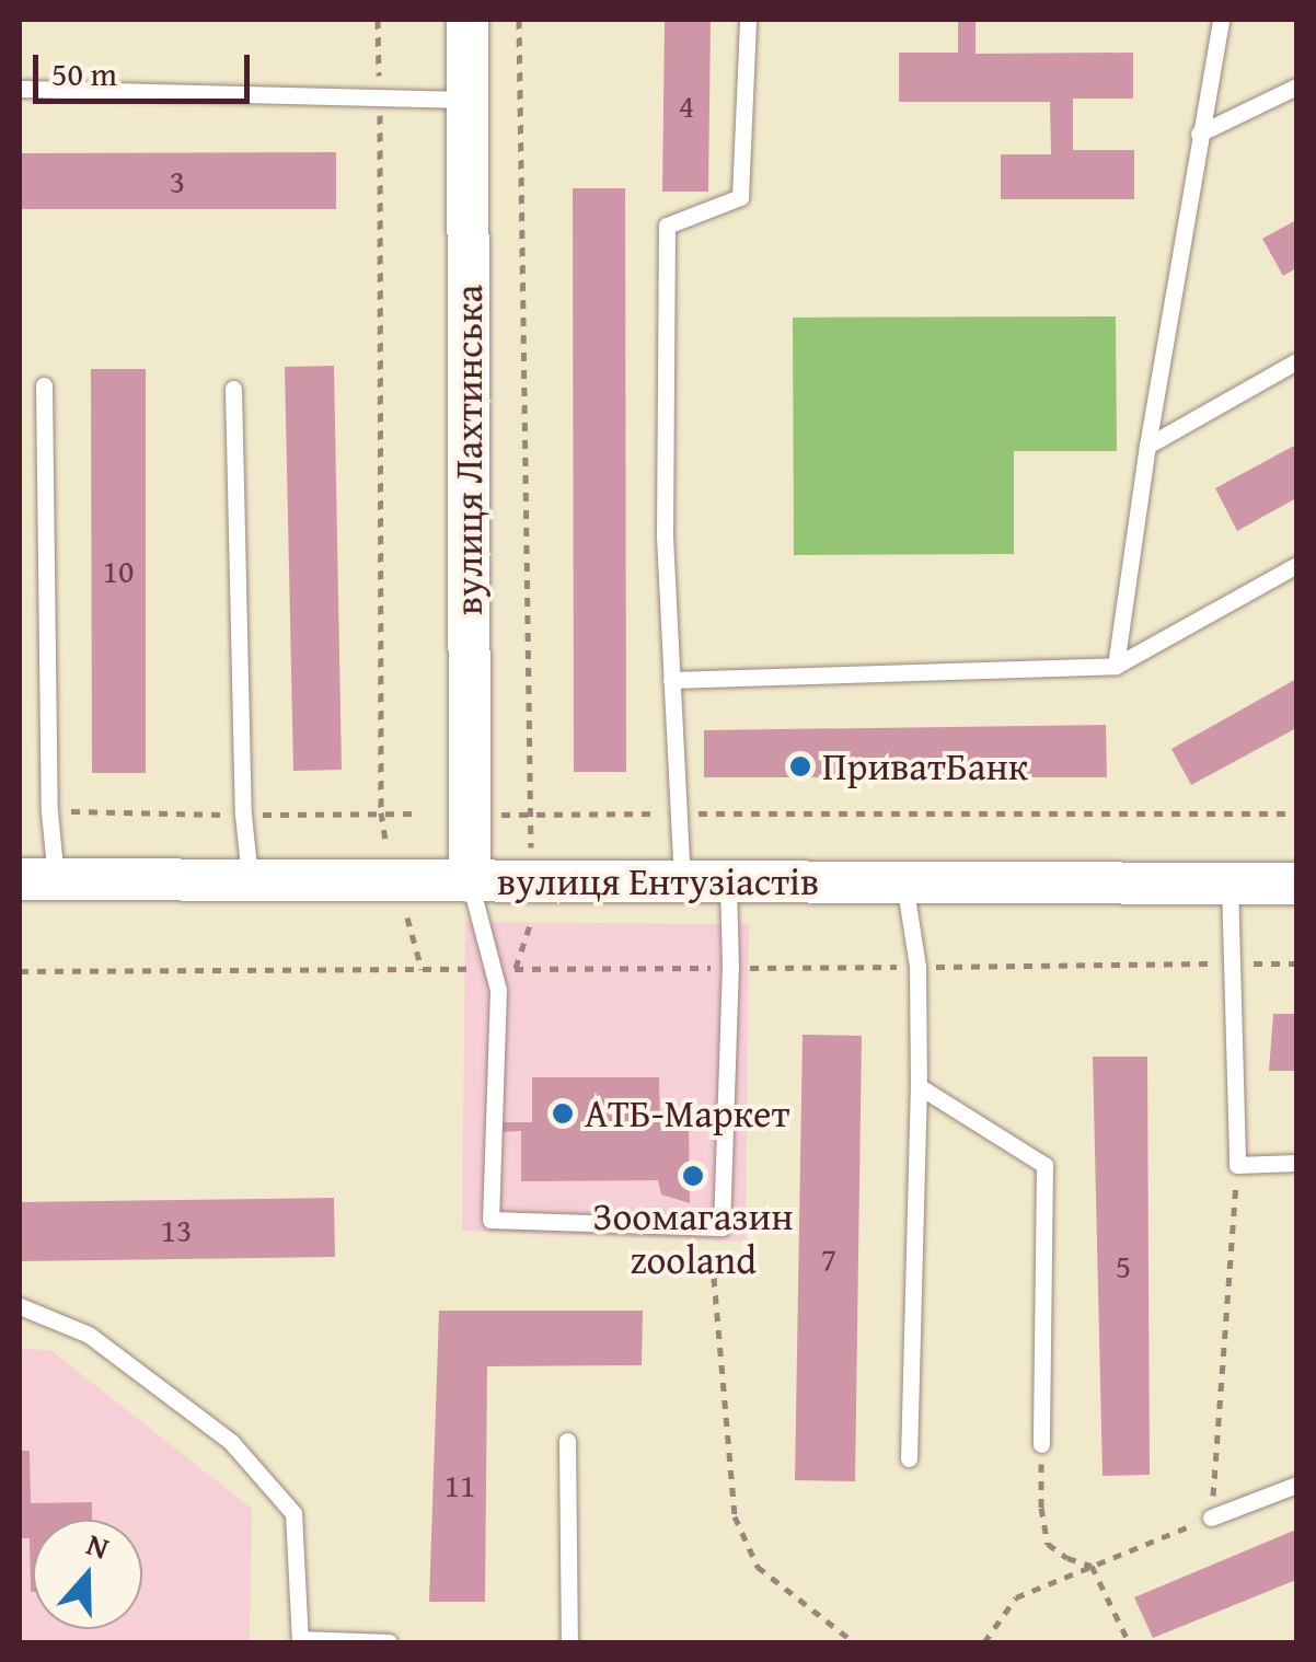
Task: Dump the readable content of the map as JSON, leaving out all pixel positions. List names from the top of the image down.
{
  "streets": {
    "street": ["вулиця Лахтинська", "вулиця Ентузіастів"]
  },
  "crossings": [
    ["вулиця Лахтинська", "вулиця Ентузіастів"]
  ],
  "places": ["ПриватБанк", "АТБ-Маркет", "Зоомагазин zooland"],
  "house_numbers": [
    "4",
    "3",
    "10",
    "13",
    "7",
    "5",
    "11"
  ],
  "scale_bar": "50 m",
  "north": "top"
}
